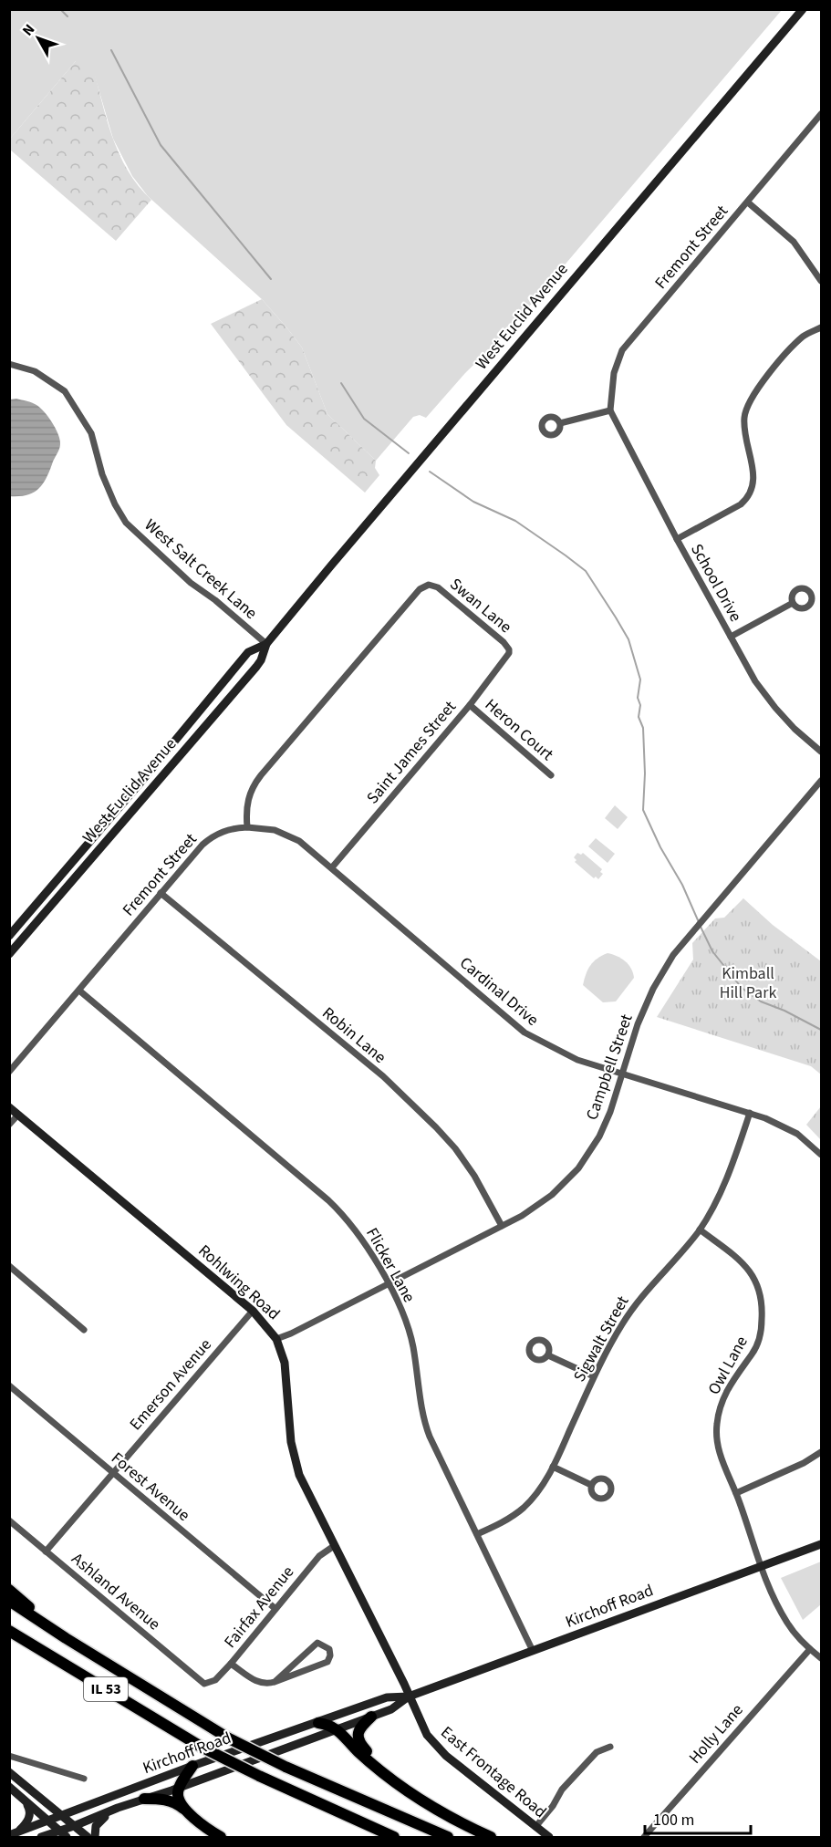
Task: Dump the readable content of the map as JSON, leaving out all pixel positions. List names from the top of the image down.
{
  "streets": {
    "highway": ["IL 53"],
    "main road": [
      "West Euclid Avenue",
      "Rohlwing Road",
      "Kirchoff Road",
      "East Frontage Road"
    ],
    "street": [
      "Fremont Street",
      "West Salt Creek Lane",
      "School Drive",
      "Swan Lane",
      "Heron Court",
      "Saint James Street",
      "Cardinal Drive",
      "Robin Lane",
      "Campbell Street",
      "Flicker Lane",
      "Sigwalt Street",
      "Owl Lane",
      "Emerson Avenue",
      "Forest Avenue",
      "Ashland Avenue",
      "Fairfax Avenue",
      "Holly Lane"
    ]
  },
  "crossings": [
    ["Fremont Street", "School Drive"],
    ["Fremont Street", "Swan Lane"],
    ["Fremont Street", "Cardinal Drive"],
    ["Fremont Street", "Robin Lane"],
    ["Fremont Street", "Flicker Lane"],
    ["West Euclid Avenue", "West Salt Creek Lane"],
    ["Swan Lane", "Saint James Street"],
    ["Swan Lane", "Cardinal Drive"],
    ["Heron Court", "Saint James Street"],
    ["Saint James Street", "Cardinal Drive"],
    ["Cardinal Drive", "Campbell Street"],
    ["Cardinal Drive", "Sigwalt Street"],
    ["Robin Lane", "Campbell Street"],
    ["Campbell Street", "Flicker Lane"],
    ["Campbell Street", "Rohlwing Road"],
    ["Flicker Lane", "Sigwalt Street"],
    ["Flicker Lane", "Kirchoff Road"],
    ["Rohlwing Road", "Emerson Avenue"],
    ["Rohlwing Road", "Kirchoff Road"],
    ["Rohlwing Road", "Fairfax Avenue"],
    ["Rohlwing Road", "East Frontage Road"],
    ["Sigwalt Street", "Owl Lane"],
    ["Owl Lane", "Kirchoff Road"],
    ["Owl Lane", "Holly Lane"],
    ["Emerson Avenue", "Forest Avenue"],
    ["Emerson Avenue", "Ashland Avenue"],
    ["Forest Avenue", "Fairfax Avenue"],
    ["Ashland Avenue", "Fairfax Avenue"],
    ["Kirchoff Road", "East Frontage Road"]
  ],
  "parks": ["Kimball Hill Park"],
  "scale_bar": "100 m",
  "north": "top left"
}
